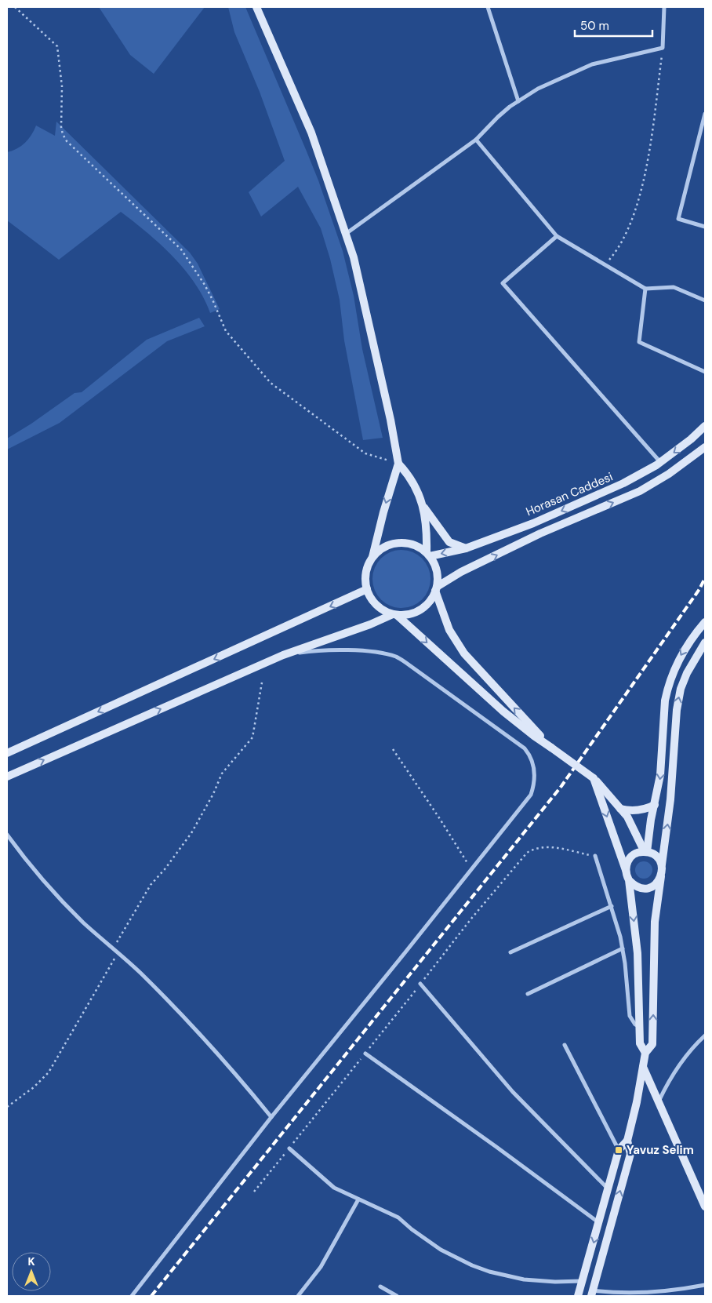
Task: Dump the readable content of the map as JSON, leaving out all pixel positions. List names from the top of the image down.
{
  "streets": {
    "street": ["Horasan Caddesi"]
  },
  "places": {
    "transit": ["Yavuz Selim"]
  },
  "scale_bar": "50 m",
  "north": "top"
}
